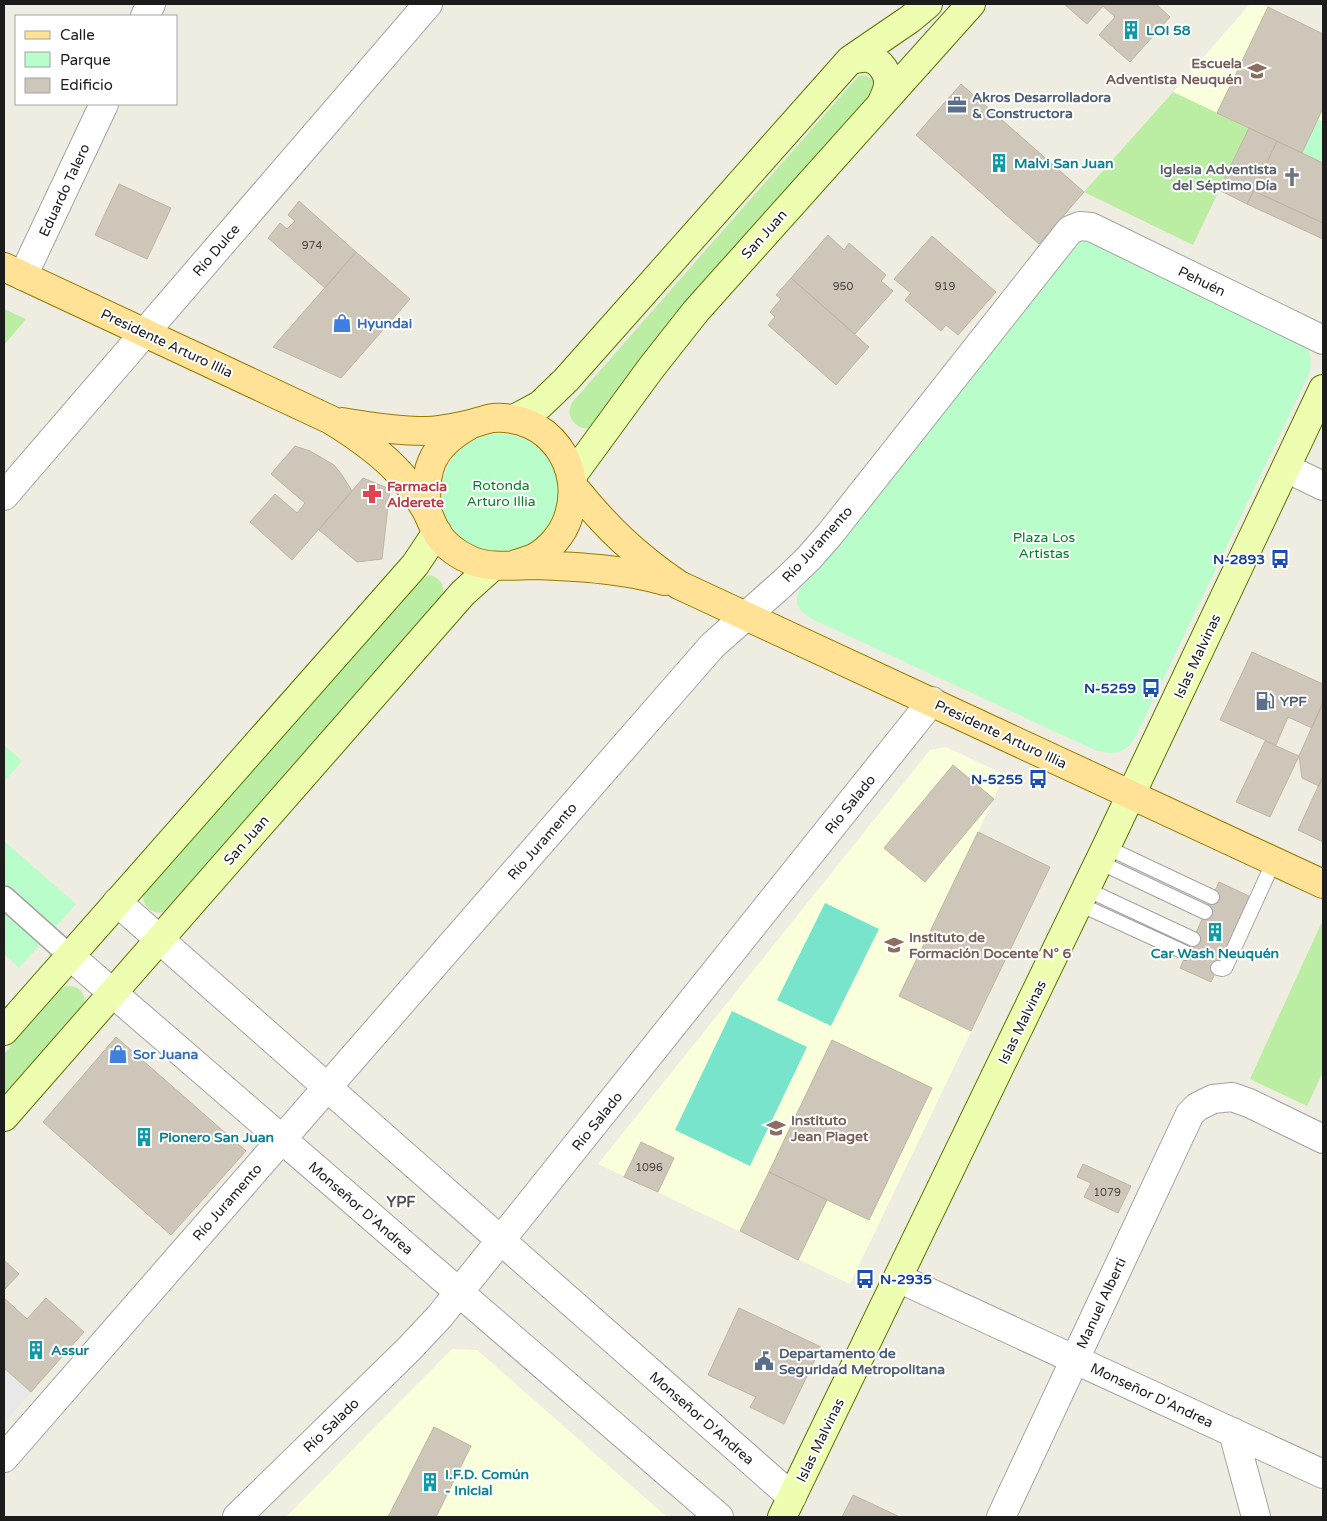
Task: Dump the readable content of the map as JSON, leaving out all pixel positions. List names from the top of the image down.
{
  "streets": {
    "main road": ["San Juan", "Presidente Arturo Illia", "Islas Malvinas"],
    "street": [
      "Eduardo Talero",
      "Río Dulce",
      "Pehuén",
      "Río Juramento",
      "Río Salado",
      "Monseñor D'Andrea",
      "Manuel Alberti"
    ]
  },
  "crossings": [
    ["Eduardo Talero", "Presidente Arturo Illia"],
    ["San Juan", "Presidente Arturo Illia"],
    ["San Juan", "Monseñor D'Andrea"],
    ["Río Dulce", "Presidente Arturo Illia"],
    ["Pehuén", "Río Juramento"],
    ["Presidente Arturo Illia", "Río Juramento"],
    ["Presidente Arturo Illia", "Islas Malvinas"],
    ["Presidente Arturo Illia", "Río Salado"],
    ["Río Juramento", "Monseñor D'Andrea"],
    ["Islas Malvinas", "Monseñor D'Andrea"],
    ["Río Salado", "Monseñor D'Andrea"],
    ["Monseñor D'Andrea", "Manuel Alberti"]
  ],
  "districts": ["YPF"],
  "parks": ["Rotonda Arturo Illia", "Plaza Los Artistas"],
  "places": {
    "building": [
      "LOI 58",
      "Malvi San Juan",
      "Car Wash Neuquén",
      "Pionero San Juan",
      "Assur",
      "I.F.D. Común - Inicial"
    ],
    "school or university": ["Escuela Adventista Neuquén", "Instituto de Formación Docente N° 6", "Instituto Jean Piaget"],
    "office": ["Akros Desarrolladora & Constructora"],
    "church": ["Iglesia Adventista del Séptimo Día"],
    "shop": ["Hyundai", "Sor Juana"],
    "pharmacy": ["Farmacia Alderete"],
    "bus stop": [
      "N-2893",
      "N-5259",
      "N-5255",
      "N-2935"
    ],
    "fuel station": ["YPF"],
    "public building": ["Departamento de Seguridad Metropolitana"]
  },
  "house_numbers": [
    "974",
    "950",
    "919",
    "1096",
    "1079"
  ],
  "legend": ["Calle", "Parque", "Edificio"]
}
